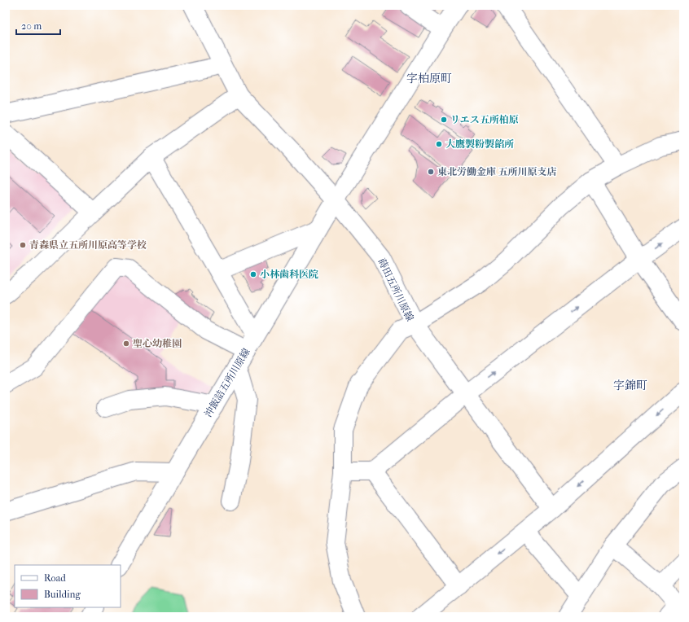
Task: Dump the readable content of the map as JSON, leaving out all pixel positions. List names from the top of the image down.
{
  "streets": {
    "street": ["蒔田五所川原線", "沖飯詰五所川原線"]
  },
  "crossings": [
    ["蒔田五所川原線", "沖飯詰五所川原線"]
  ],
  "districts": ["字柏原町", "字錦町"],
  "places": [
    "リエス五所柏原",
    "大鷹製粉製餡所",
    "東北労働金庫 五所川原支店",
    "青森県立五所川原高等学校",
    "小林歯科医院",
    "聖心幼稚園"
  ],
  "legend": ["Road", "Building"],
  "scale_bar": "20 m"
}
